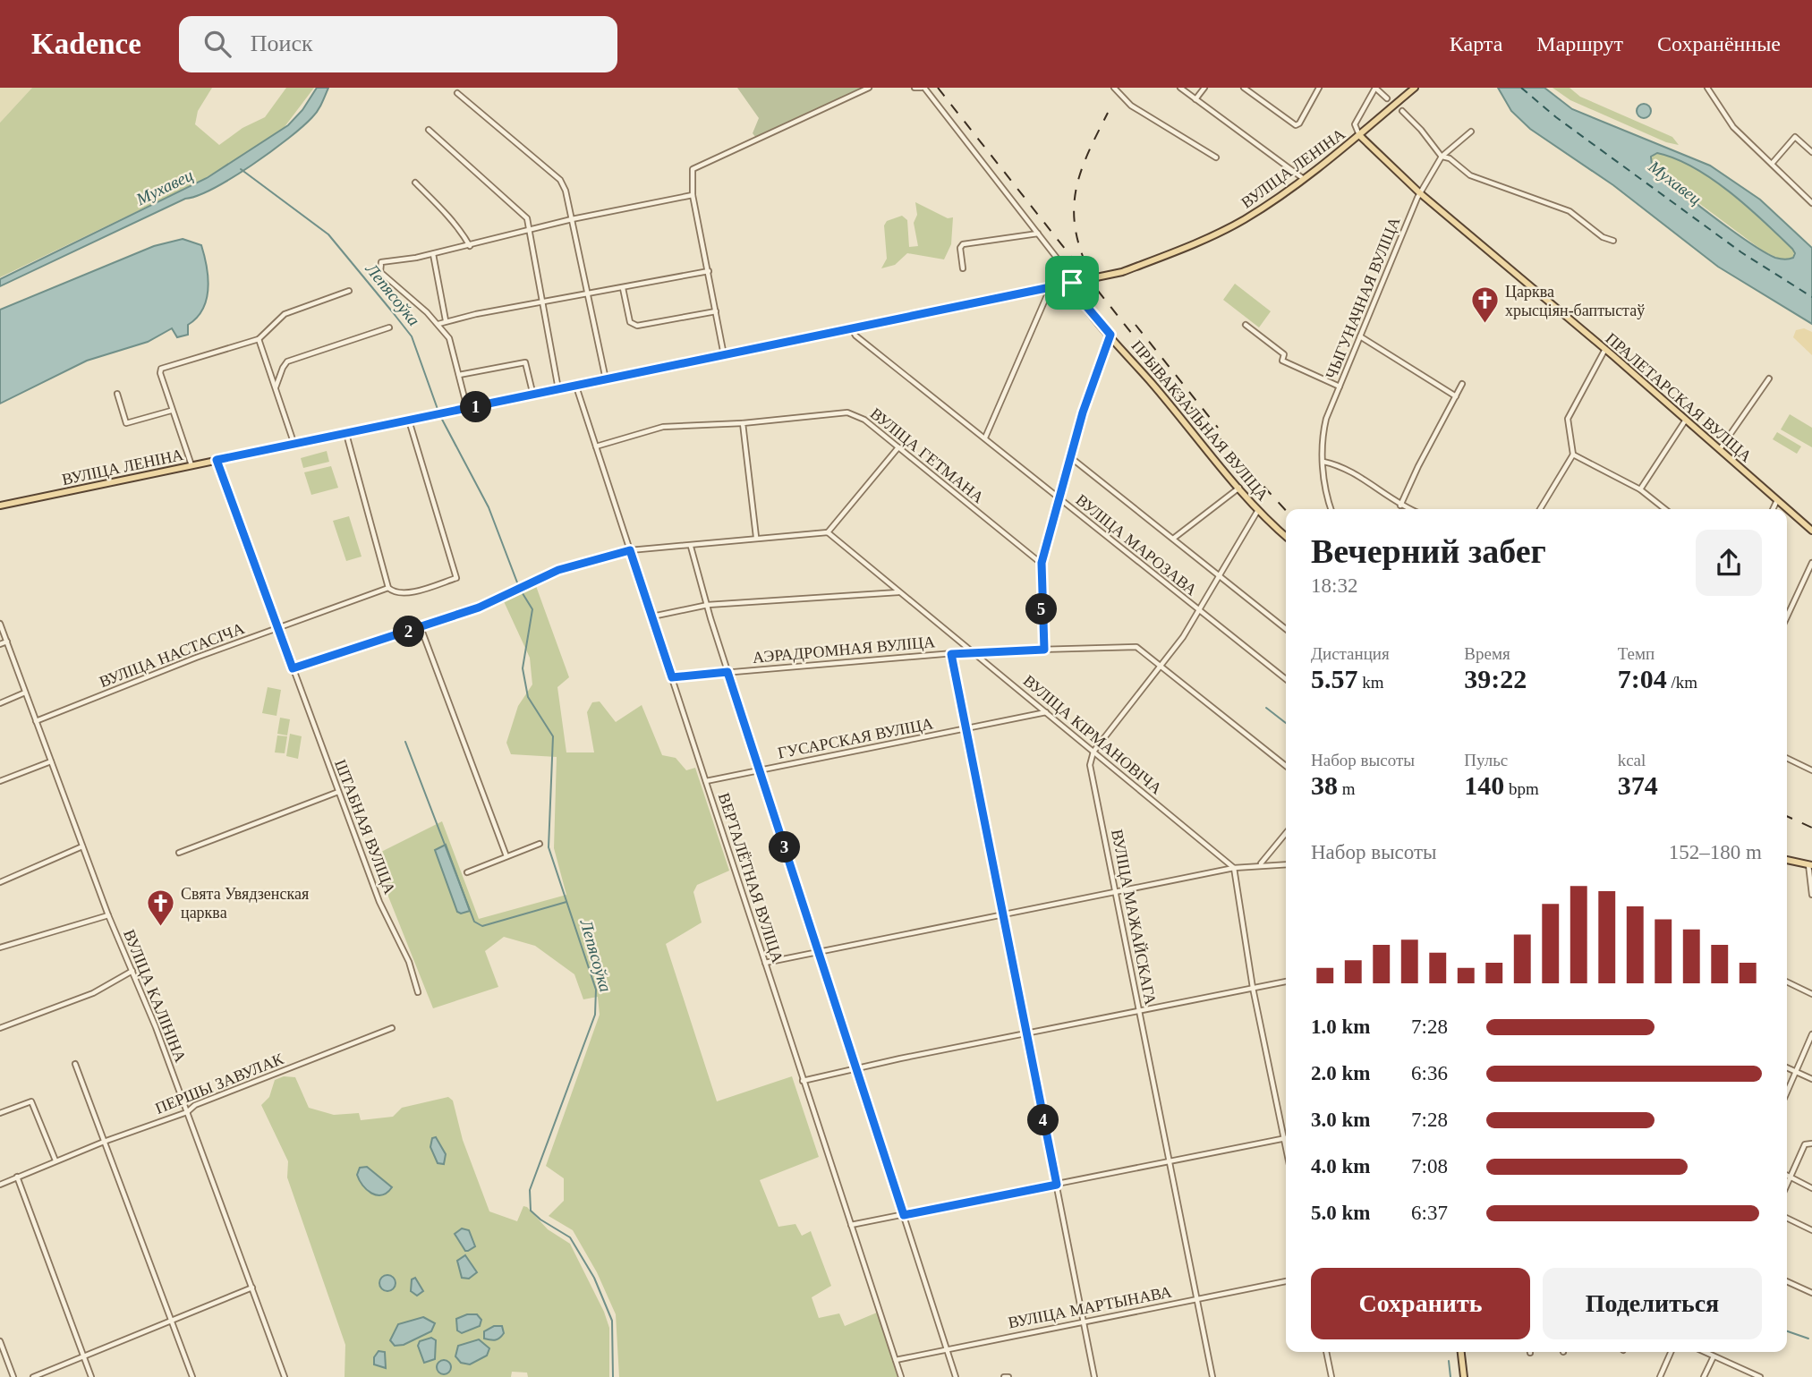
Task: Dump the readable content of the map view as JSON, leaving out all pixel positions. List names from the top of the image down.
{
  "streets": {
    "main road": ["ВУЛІЦА ЛЕНІНА", "ПРАЛЕТАРСКАЯ ВУЛІЦА", "ПРЫВАКЗАЛЬНАЯ ВУЛІЦА"],
    "street": [
      "ЧЫГУНАЧНАЯ ВУЛІЦА",
      "ВУЛІЦА ГЕТМАНА",
      "ВУЛІЦА МАРОЗАВА",
      "АЭРАДРОМНАЯ ВУЛІЦА",
      "ВУЛІЦА НАСТАСІЧА",
      "ВУЛІЦА КІРМАНОВІЧА",
      "ГУСАРСКАЯ ВУЛІЦА",
      "ШТАБНАЯ ВУЛІЦА",
      "ВЕРТАЛЁТНАЯ ВУЛІЦА",
      "ВУЛІЦА МАЖАЙСКАГА",
      "ВУЛІЦА КАЛІНІНА",
      "ПЕРШЫ ЗАВУЛАК",
      "ВУЛІЦА МАРТЫНАВА"
    ]
  },
  "crossings": [
    ["ВУЛІЦА ЛЕНІНА", "ПРАЛЕТАРСКАЯ ВУЛІЦА"],
    ["ВУЛІЦА ЛЕНІНА", "ПРЫВАКЗАЛЬНАЯ ВУЛІЦА"],
    ["ВУЛІЦА ЛЕНІНА", "ВУЛІЦА МАРОЗАВА"],
    ["ВУЛІЦА ЛЕНІНА", "ШТАБНАЯ ВУЛІЦА"],
    ["ВУЛІЦА ЛЕНІНА", "ВЕРТАЛЁТНАЯ ВУЛІЦА"],
    ["ЧЫГУНАЧНАЯ ВУЛІЦА", "ПРАЛЕТАРСКАЯ ВУЛІЦА"],
    ["ВУЛІЦА ГЕТМАНА", "ВЕРТАЛЁТНАЯ ВУЛІЦА"],
    ["АЭРАДРОМНАЯ ВУЛІЦА", "ВУЛІЦА КІРМАНОВІЧА"],
    ["АЭРАДРОМНАЯ ВУЛІЦА", "ВЕРТАЛЁТНАЯ ВУЛІЦА"],
    ["ВУЛІЦА НАСТАСІЧА", "ШТАБНАЯ ВУЛІЦА"],
    ["ВУЛІЦА НАСТАСІЧА", "ВУЛІЦА КАЛІНІНА"],
    ["ВУЛІЦА КІРМАНОВІЧА", "ГУСАРСКАЯ ВУЛІЦА"],
    ["ВУЛІЦА КІРМАНОВІЧА", "ВУЛІЦА МАЖАЙСКАГА"],
    ["ГУСАРСКАЯ ВУЛІЦА", "ВЕРТАЛЁТНАЯ ВУЛІЦА"],
    ["ВЕРТАЛЁТНАЯ ВУЛІЦА", "ВУЛІЦА МАРТЫНАВА"],
    ["ВУЛІЦА МАЖАЙСКАГА", "ВУЛІЦА МАРТЫНАВА"],
    ["ВУЛІЦА КАЛІНІНА", "ПЕРШЫ ЗАВУЛАК"]
  ],
  "water": ["Мухавец", "Лепясоўка"],
  "places": {
    "church": ["Царква хрысціян-баптыстаў", "Свята Увядзенская царква"]
  },
  "page": {
    "header": "Kadence",
    "search": "Поиск",
    "nav": ["Карта", "Маршрут", "Сохранённые"],
    "pins": [
      "1",
      "5",
      "2",
      "3",
      "4"
    ],
    "heading": ["Вечерний забег", "18:32"],
    "stats": [
      ["Дистанция", "5.57 km"],
      ["Время", "39:22"],
      ["Темп", "7:04 /km"],
      ["Набор высоты", "38 m"],
      ["Пульс", "140 bpm"],
      ["kcal", "374"]
    ],
    "chart": ["Набор высоты", "152–180 m"],
    "list": [
      {
        "name": "1.0 km",
        "note": "7:28"
      },
      {
        "name": "2.0 km",
        "note": "6:36"
      },
      {
        "name": "3.0 km",
        "note": "7:28"
      },
      {
        "name": "4.0 km",
        "note": "7:08"
      },
      {
        "name": "5.0 km",
        "note": "6:37"
      }
    ],
    "buttons": ["Сохранить", "Поделиться"]
  }
}
